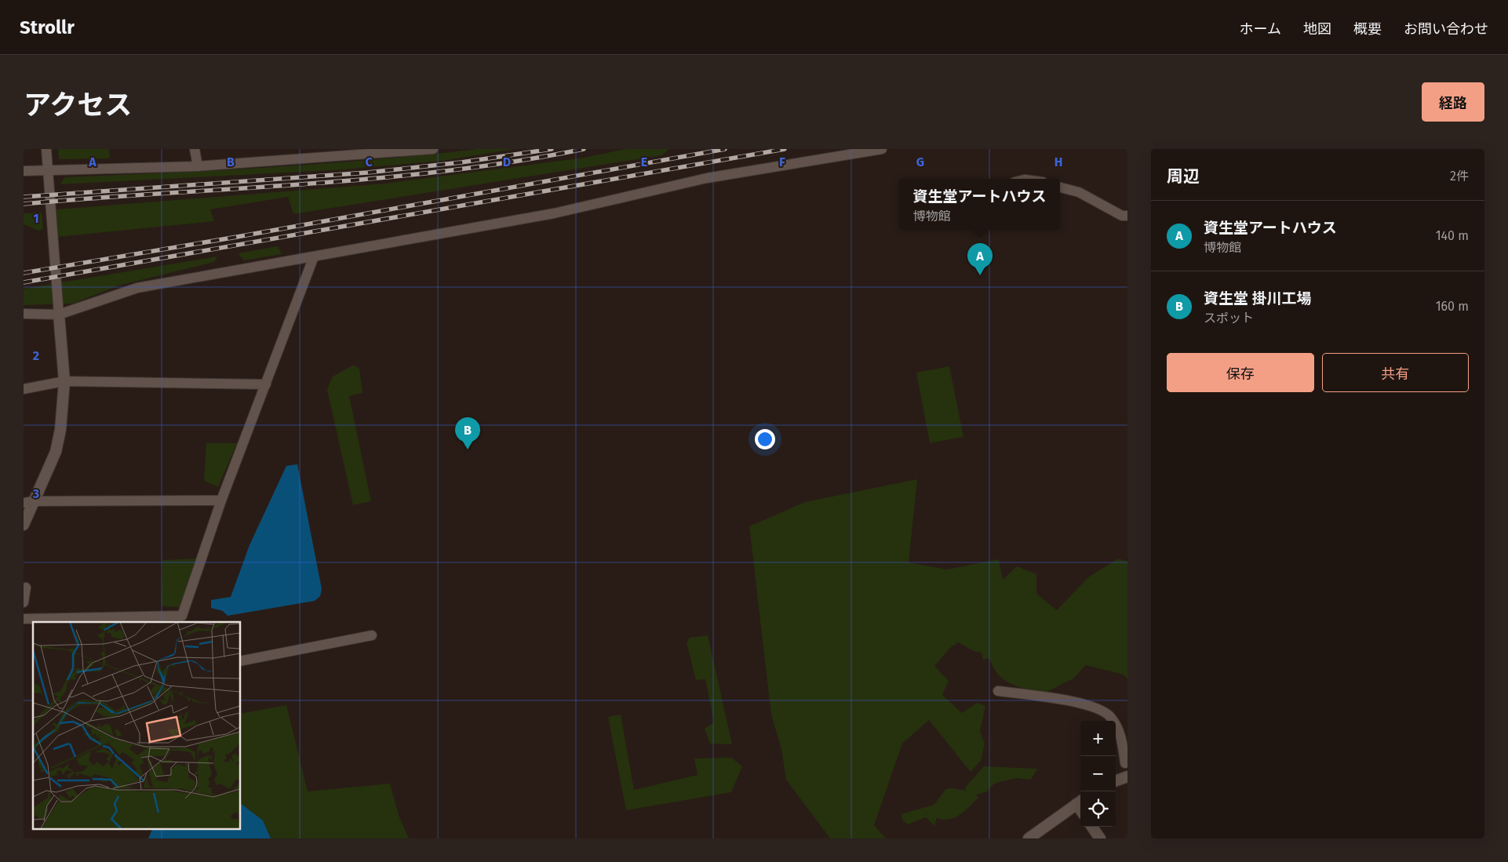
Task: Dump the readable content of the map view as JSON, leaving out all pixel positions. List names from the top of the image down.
{
  "page": {
    "header": "Strollr",
    "nav": [
      "ホーム",
      "地図",
      "概要",
      "お問い合わせ"
    ],
    "title": "アクセス",
    "buttons": [
      "経路",
      ["保存", "共有"]
    ],
    "heading": ["周辺", "2件"],
    "popup": ["資生堂アートハウス", "博物館"],
    "list": [
      {
        "mark": "A",
        "name": "資生堂アートハウス",
        "note": "博物館",
        "value": "140 m"
      },
      {
        "mark": "B",
        "name": "資生堂 掛川工場",
        "note": "スポット",
        "value": "160 m"
      }
    ],
    "pins": ["A", "B"],
    "map_buttons": ["+", "−"]
  },
  "grid": {
    "columns": [
      "A",
      "B",
      "C",
      "D",
      "E",
      "F",
      "G",
      "H"
    ],
    "rows": ["1", "2", "3"]
  }
}
